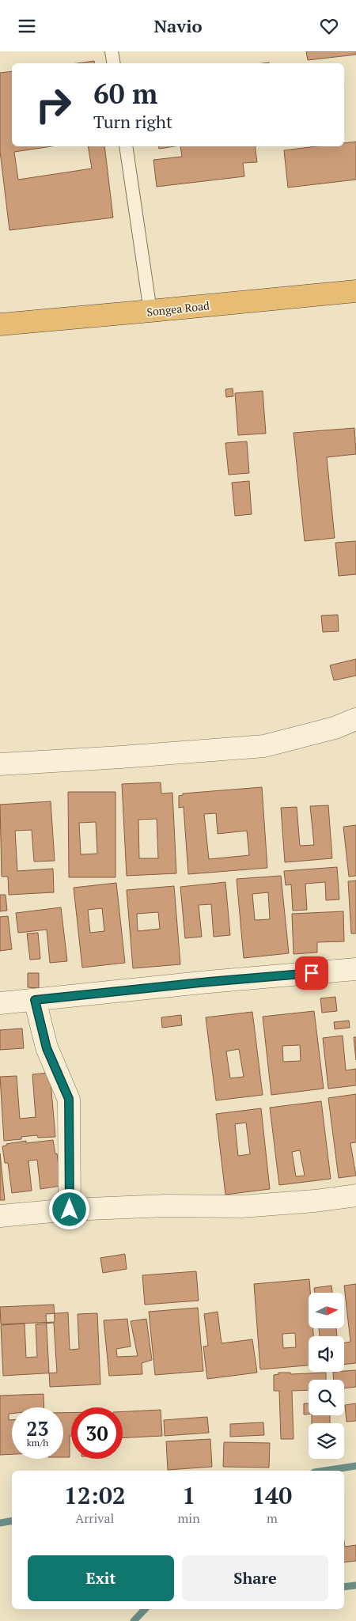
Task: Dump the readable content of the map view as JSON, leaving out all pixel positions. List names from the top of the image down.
{
  "streets": {
    "highway": ["Songea Road"]
  },
  "north": "right",
  "page": {
    "header": "Navio",
    "turn": ["60 m", "Turn right"],
    "speed": "23 km/h",
    "limit": "30",
    "eta": [
      "12:02",
      "Arrival",
      "1",
      "min",
      "140",
      "m"
    ],
    "buttons": ["Exit", "Share"]
  }
}
